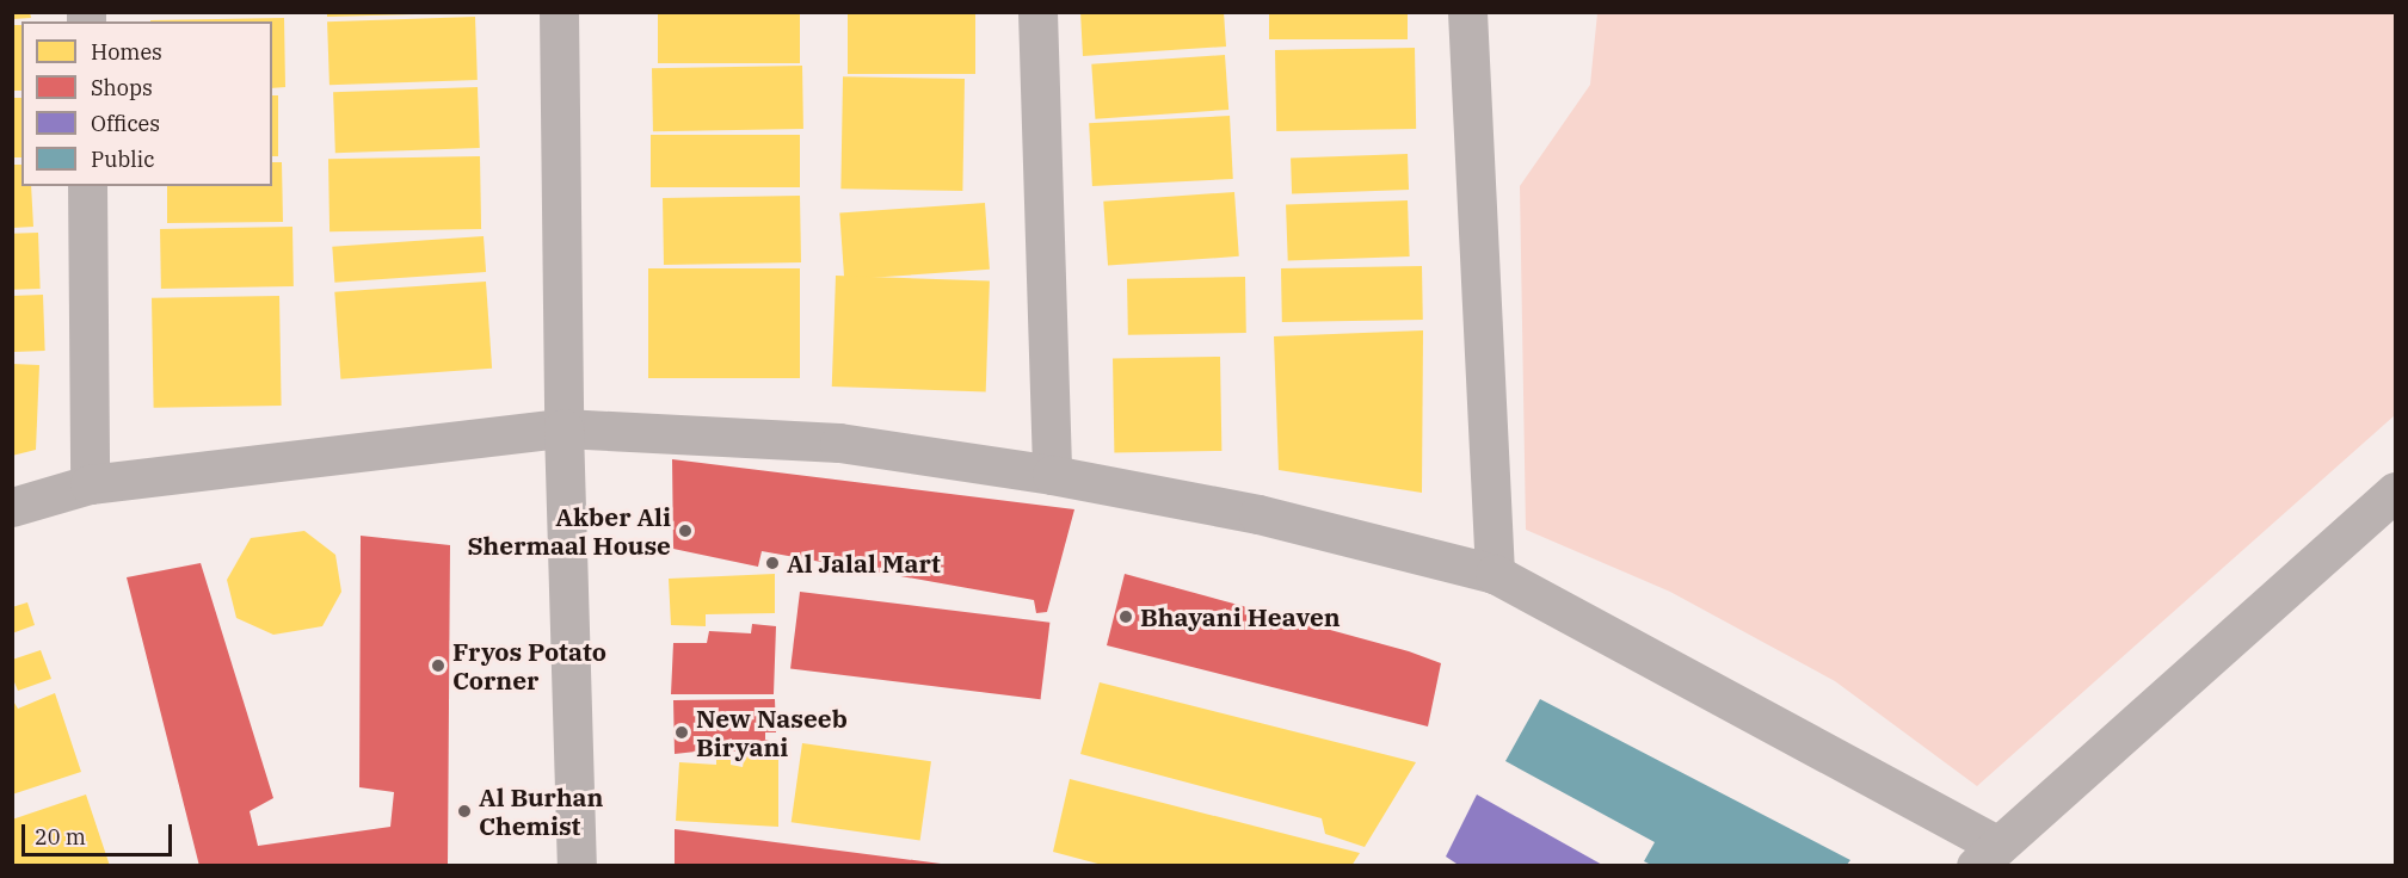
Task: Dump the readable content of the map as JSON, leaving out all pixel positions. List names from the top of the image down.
{
  "places": [
    "Akber Ali Shermaal House",
    "Al Jalal Mart",
    "Bhayani Heaven",
    "Fryos Potato Corner",
    "New Naseeb Biryani",
    "Al Burhan Chemist"
  ],
  "legend": [
    "Homes",
    "Shops",
    "Offices",
    "Public"
  ],
  "scale_bar": "20 m"
}
